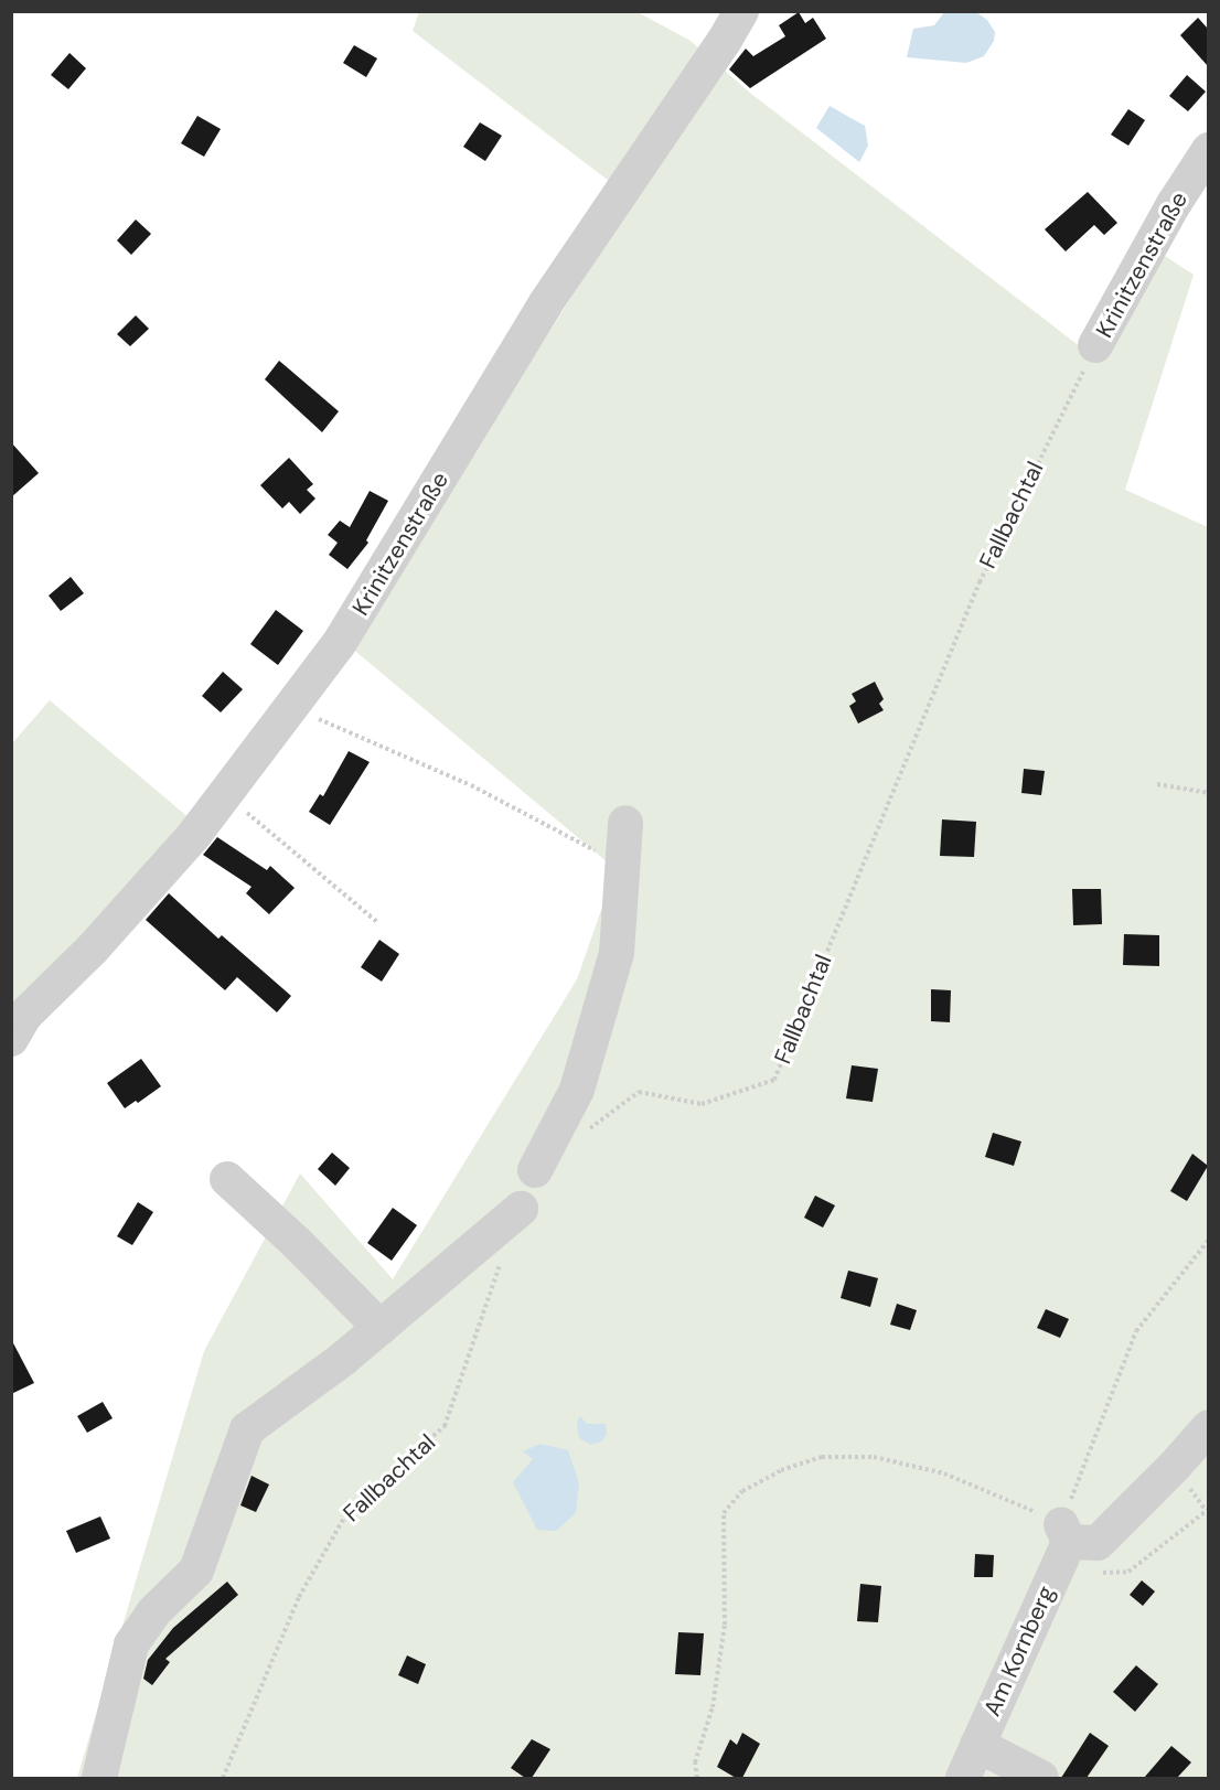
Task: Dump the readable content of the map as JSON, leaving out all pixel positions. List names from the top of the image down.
{
  "streets": {
    "street": ["Krinitzenstraße", "Am Kornberg"],
    "path": ["Fallbachtal"]
  },
  "crossings": [
    ["Krinitzenstraße", "Fallbachtal"]
  ]
}
